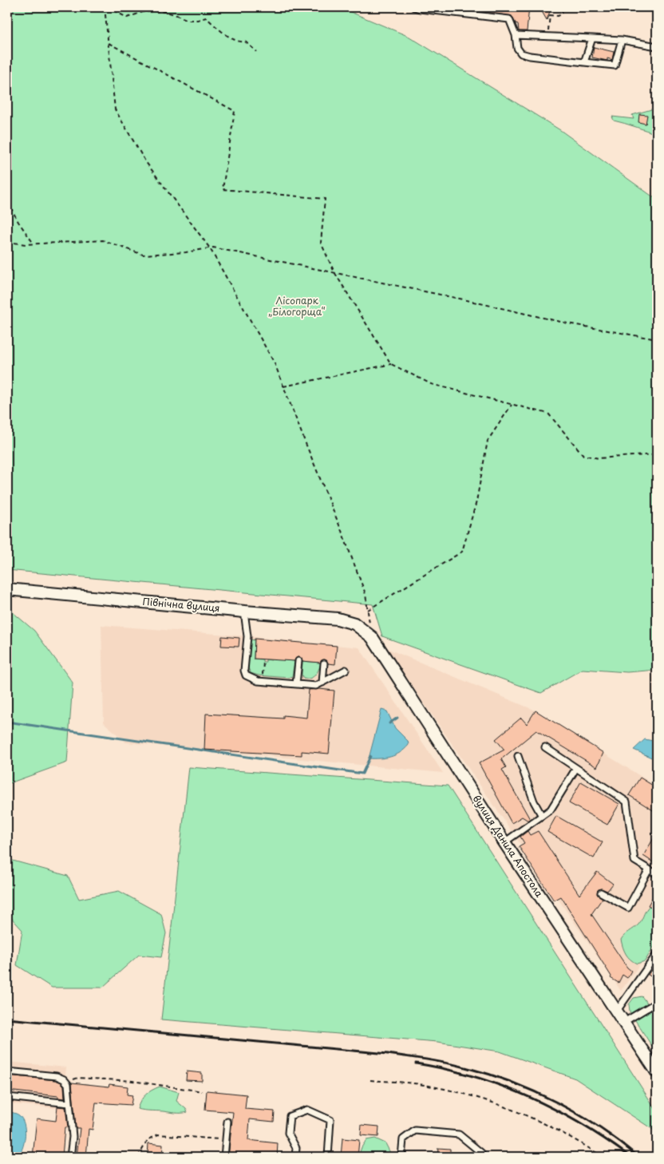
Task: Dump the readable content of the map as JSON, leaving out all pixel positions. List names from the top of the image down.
{
  "streets": {
    "street": ["Північна вулиця", "вулиця Данила Апостола"]
  },
  "crossings": [
    ["Північна вулиця", "вулиця Данила Апостола"]
  ],
  "parks": ["Лісопарк „Білогорща“"]
}
